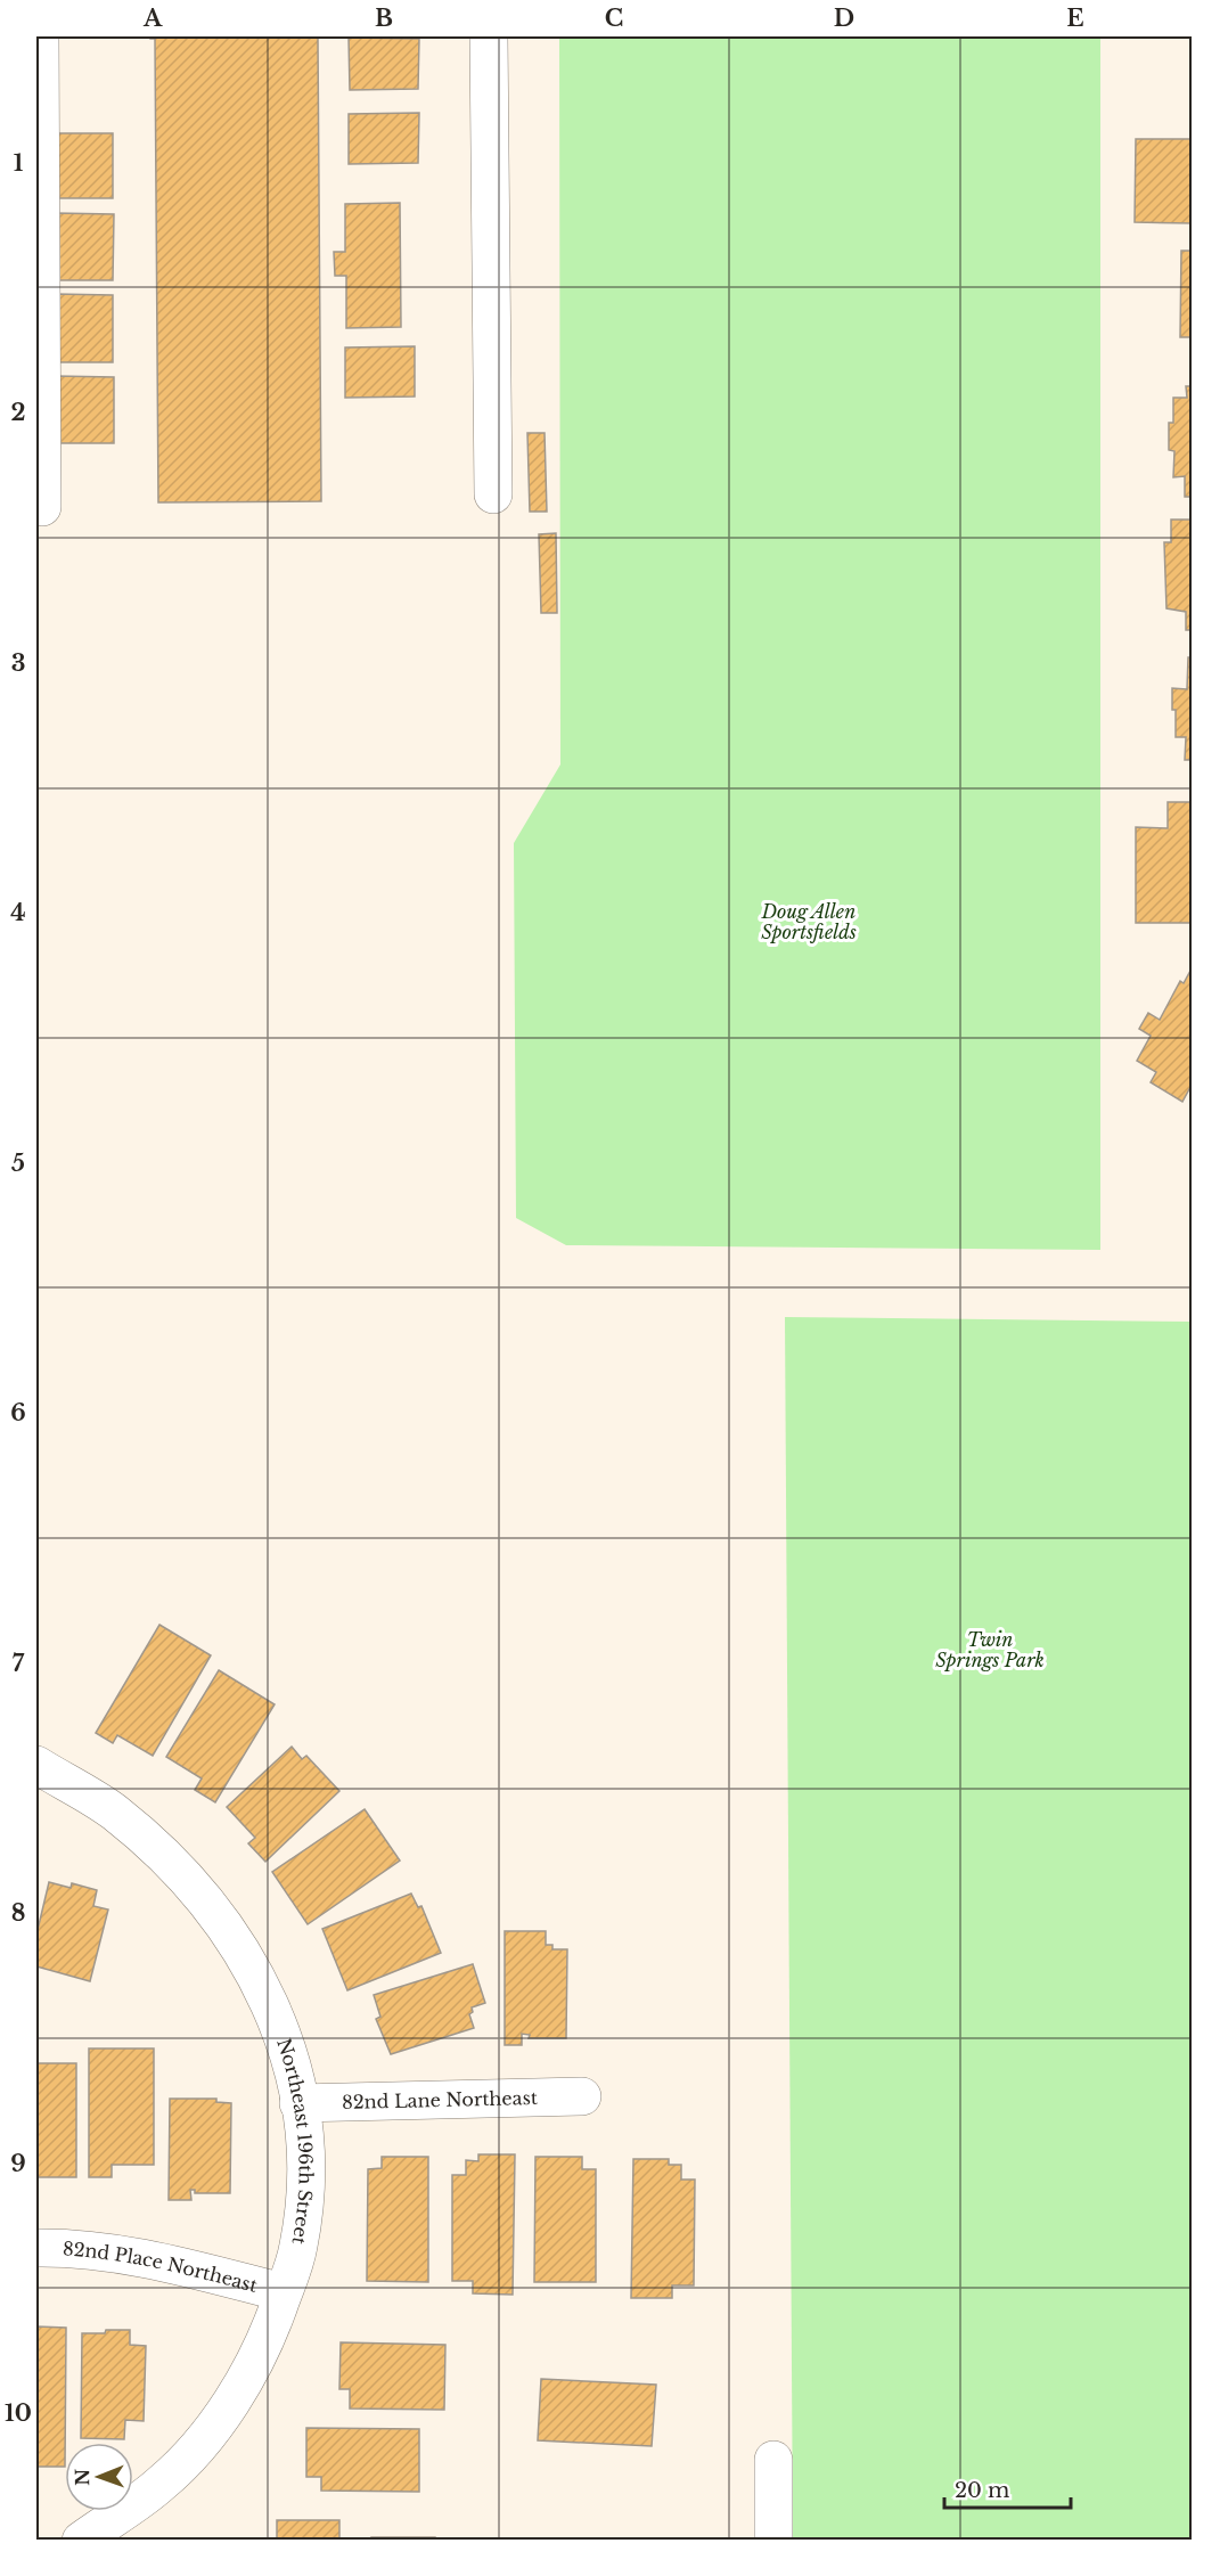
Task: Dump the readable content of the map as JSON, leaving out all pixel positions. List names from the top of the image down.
{
  "streets": {
    "street": ["82nd Lane Northeast", "Northeast 196th Street", "82nd Place Northeast"]
  },
  "crossings": [
    ["82nd Lane Northeast", "Northeast 196th Street"],
    ["Northeast 196th Street", "82nd Place Northeast"]
  ],
  "parks": ["Doug Allen Sportsfields", "Twin Springs Park"],
  "scale_bar": "20 m",
  "north": "left",
  "grid": {
    "columns": [
      "A",
      "B",
      "C",
      "D",
      "E"
    ],
    "rows": [
      "1",
      "2",
      "3",
      "4",
      "5",
      "6",
      "7",
      "8",
      "9",
      "10"
    ]
  }
}
